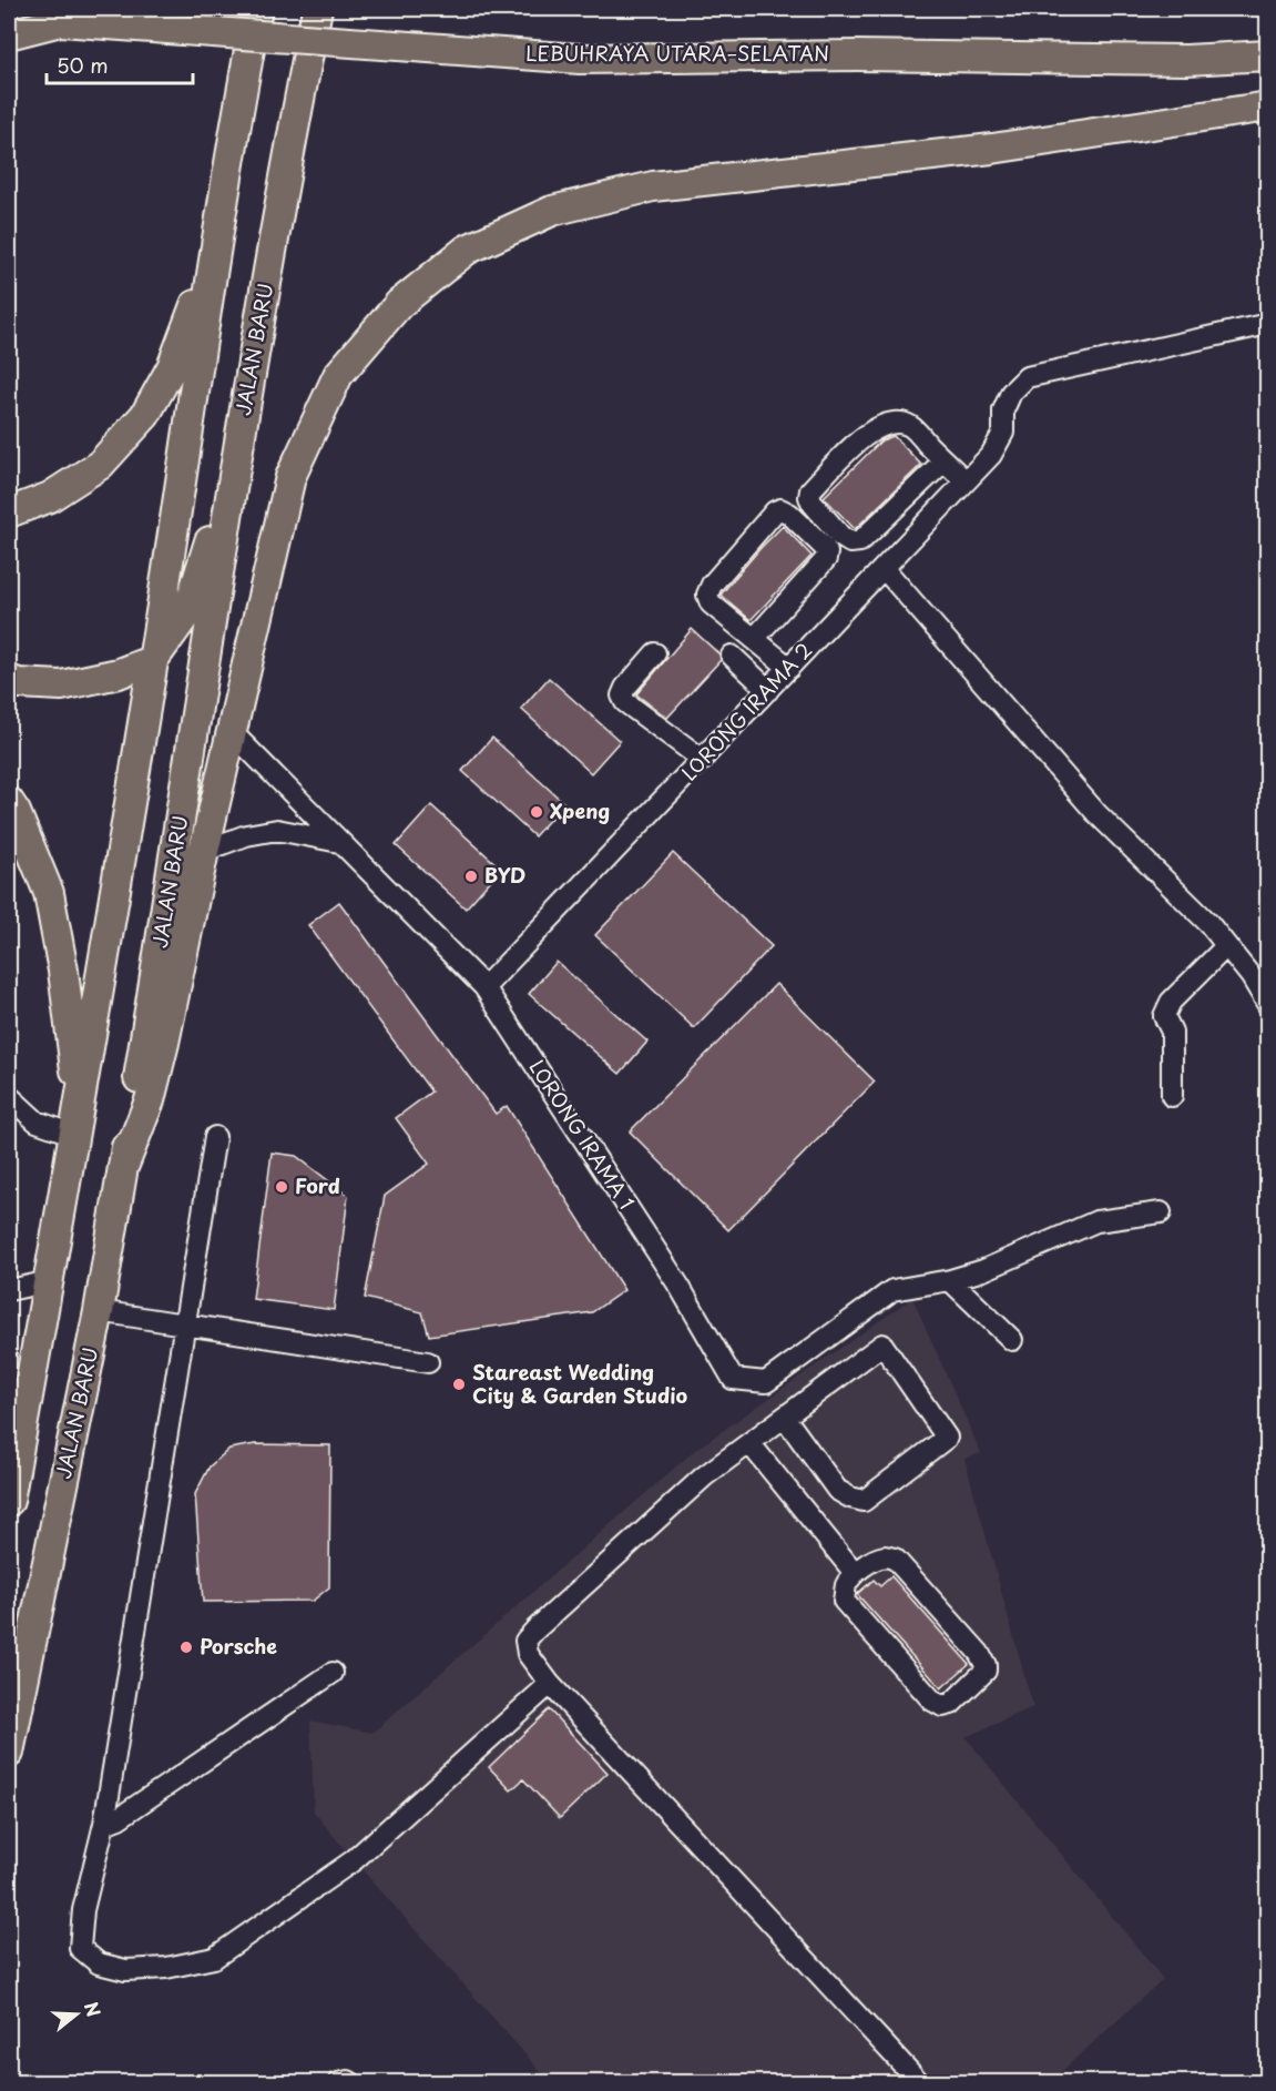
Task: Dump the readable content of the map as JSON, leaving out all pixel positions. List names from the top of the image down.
{
  "streets": {
    "highway": ["LEBUHRAYA UTARA–SELATAN", "JALAN BARU"],
    "street": ["LORONG IRAMA 2", "LORONG IRAMA 1"]
  },
  "crossings": [
    ["LORONG IRAMA 2", "LORONG IRAMA 1"]
  ],
  "places": [
    "Xpeng",
    "BYD",
    "Ford",
    "Stareast Wedding City & Garden Studio",
    "Porsche"
  ],
  "scale_bar": "50 m",
  "north": "right"
}
